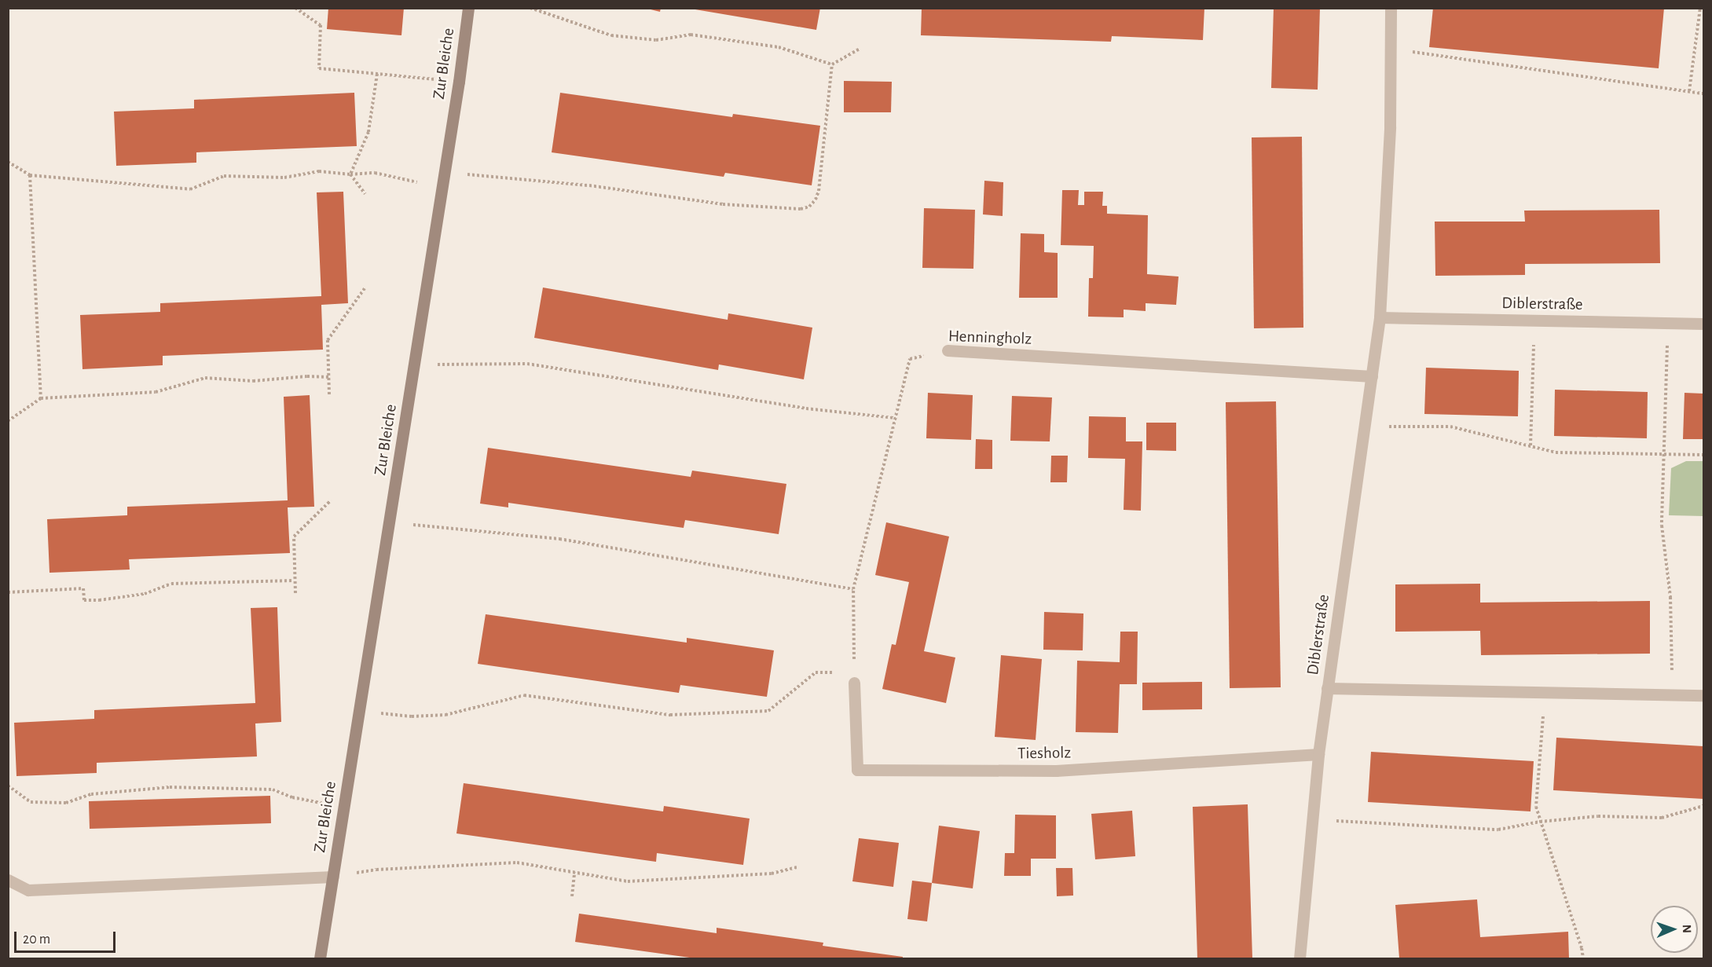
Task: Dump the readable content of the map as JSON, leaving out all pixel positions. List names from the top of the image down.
{
  "streets": {
    "street": [
      "Zur Bleiche",
      "Diblerstraße",
      "Henningholz",
      "Tiesholz"
    ]
  },
  "crossings": [
    ["Diblerstraße", "Henningholz"],
    ["Diblerstraße", "Tiesholz"],
    ["Henningholz", "Tiesholz"]
  ],
  "scale_bar": "20 m",
  "north": "right"
}
